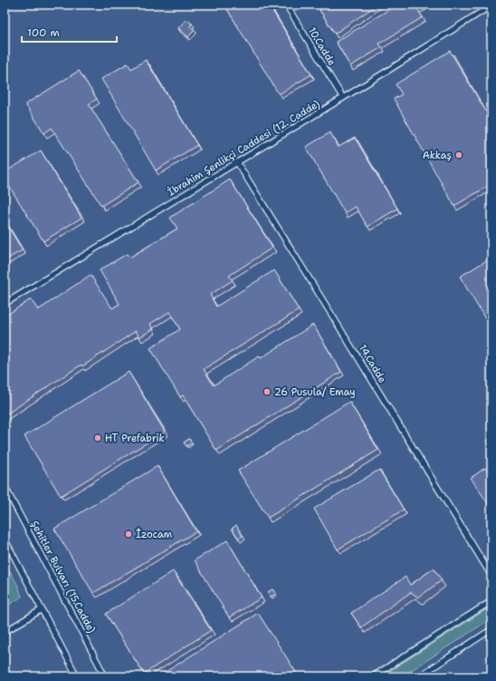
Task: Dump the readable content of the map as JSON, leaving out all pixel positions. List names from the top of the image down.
{
  "streets": {
    "street": [
      "10.Cadde",
      "İbrahim Şenlikçi Caddesi (12. Cadde)",
      "14.Cadde",
      "Şehitler Bulvarı (15.Cadde)"
    ]
  },
  "crossings": [
    ["10.Cadde", "İbrahim Şenlikçi Caddesi (12. Cadde)"],
    ["İbrahim Şenlikçi Caddesi (12. Cadde)", "14.Cadde"]
  ],
  "places": [
    "Akkaş",
    "26 Pusula/ Emay",
    "HT Prefabrik",
    "İzocam"
  ],
  "scale_bar": "100 m"
}
